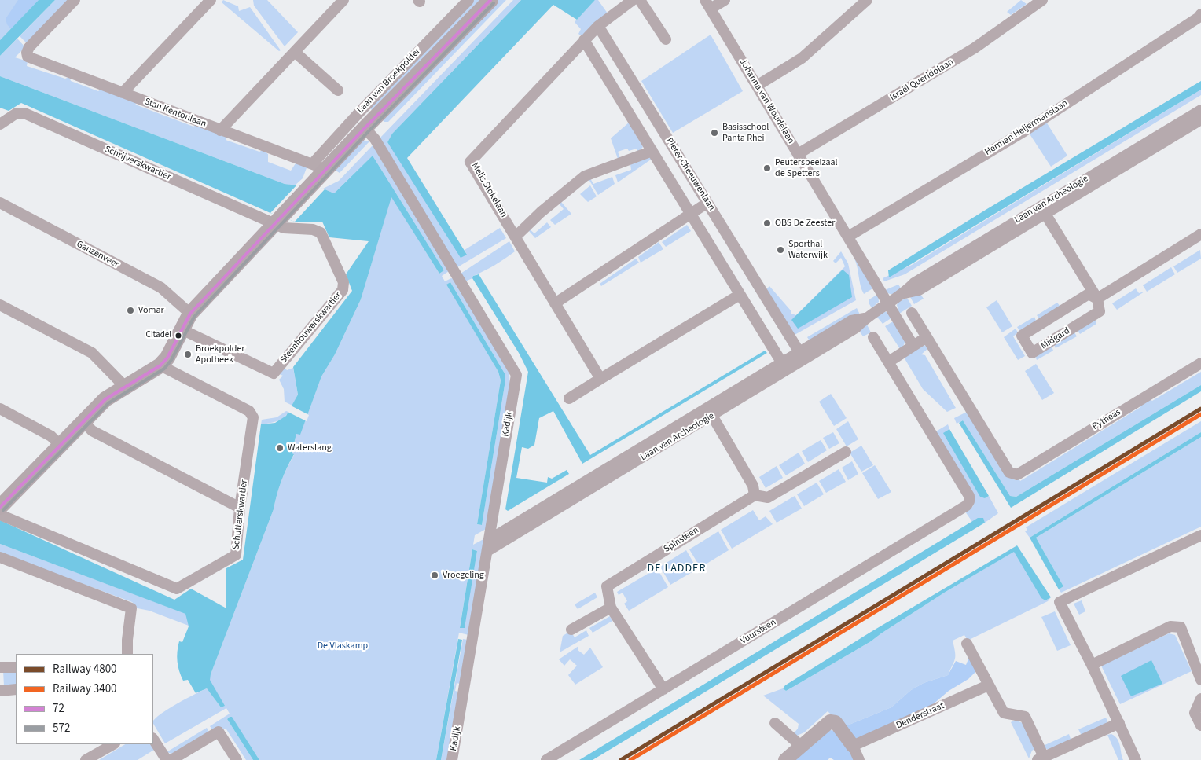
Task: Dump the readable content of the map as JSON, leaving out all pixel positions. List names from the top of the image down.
{
  "streets": {
    "main road": ["Laan van Broekpolder"],
    "street": [
      "Israël Queridolaan",
      "Johanna van Woudelaan",
      "Stan Kentonlaan",
      "Herman Heijermanslaan",
      "Schrijverskwartier",
      "Pieter Cheeuwenlaan",
      "Melis Stokelaan",
      "Laan van Archeologie",
      "Ganzenveer",
      "Steenhouwerskwartier",
      "Midgard",
      "Pytheas",
      "Kadijk",
      "Schutterskwartier",
      "Spinsteen",
      "Vuursteen",
      "Denderstraat"
    ]
  },
  "crossings": [
    ["Israël Queridolaan", "Johanna van Woudelaan"],
    ["Laan van Broekpolder", "Stan Kentonlaan"],
    ["Laan van Broekpolder", "Schrijverskwartier"],
    ["Laan van Broekpolder", "Ganzenveer"],
    ["Laan van Broekpolder", "Steenhouwerskwartier"],
    ["Laan van Broekpolder", "Kadijk"],
    ["Laan van Broekpolder", "Schutterskwartier"],
    ["Johanna van Woudelaan", "Herman Heijermanslaan"],
    ["Johanna van Woudelaan", "Laan van Archeologie"],
    ["Schrijverskwartier", "Steenhouwerskwartier"],
    ["Pieter Cheeuwenlaan", "Melis Stokelaan"],
    ["Pieter Cheeuwenlaan", "Laan van Archeologie"],
    ["Laan van Archeologie", "Kadijk"],
    ["Spinsteen", "Vuursteen"]
  ],
  "districts": ["DE LADDER"],
  "parks": ["De Vlaskamp"],
  "places": [
    "Basisschool Panta Rhei",
    "Peuterspeelzaal de Spetters",
    "OBS De Zeester",
    "Sporthal Waterwijk",
    "Vomar",
    "Citadel",
    "Broekpolder Apotheek",
    "Waterslang",
    "Vroegeling"
  ],
  "lines": [
    "transit line 72",
    "transit line 572",
    "rail line 4800",
    "rail line 3400"
  ],
  "legend": [
    "Railway 4800",
    "Railway 3400",
    "72",
    "572"
  ]
}
